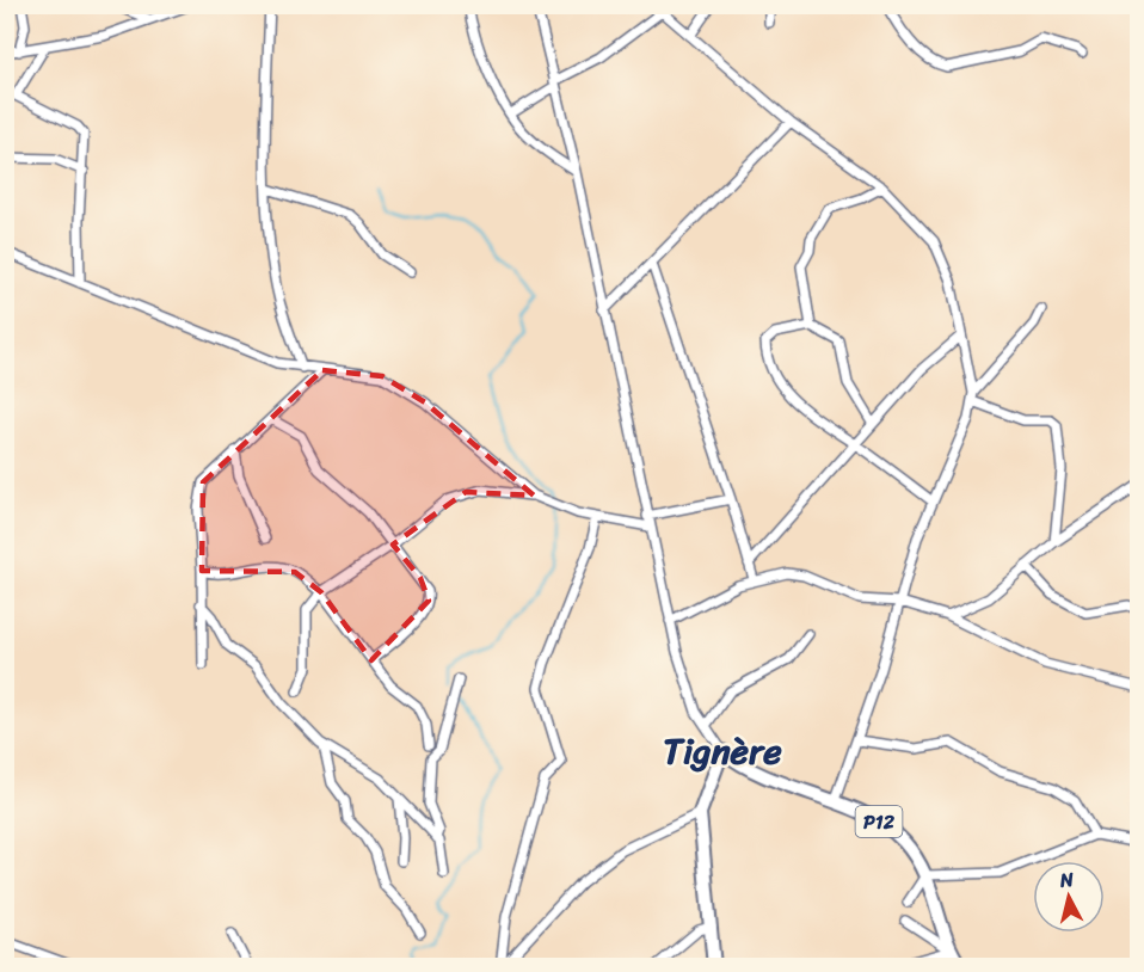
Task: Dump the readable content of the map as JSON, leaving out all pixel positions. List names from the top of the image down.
{
  "streets": {
    "main road": ["P12"]
  },
  "districts": ["Tignère"],
  "north": "top"
}
